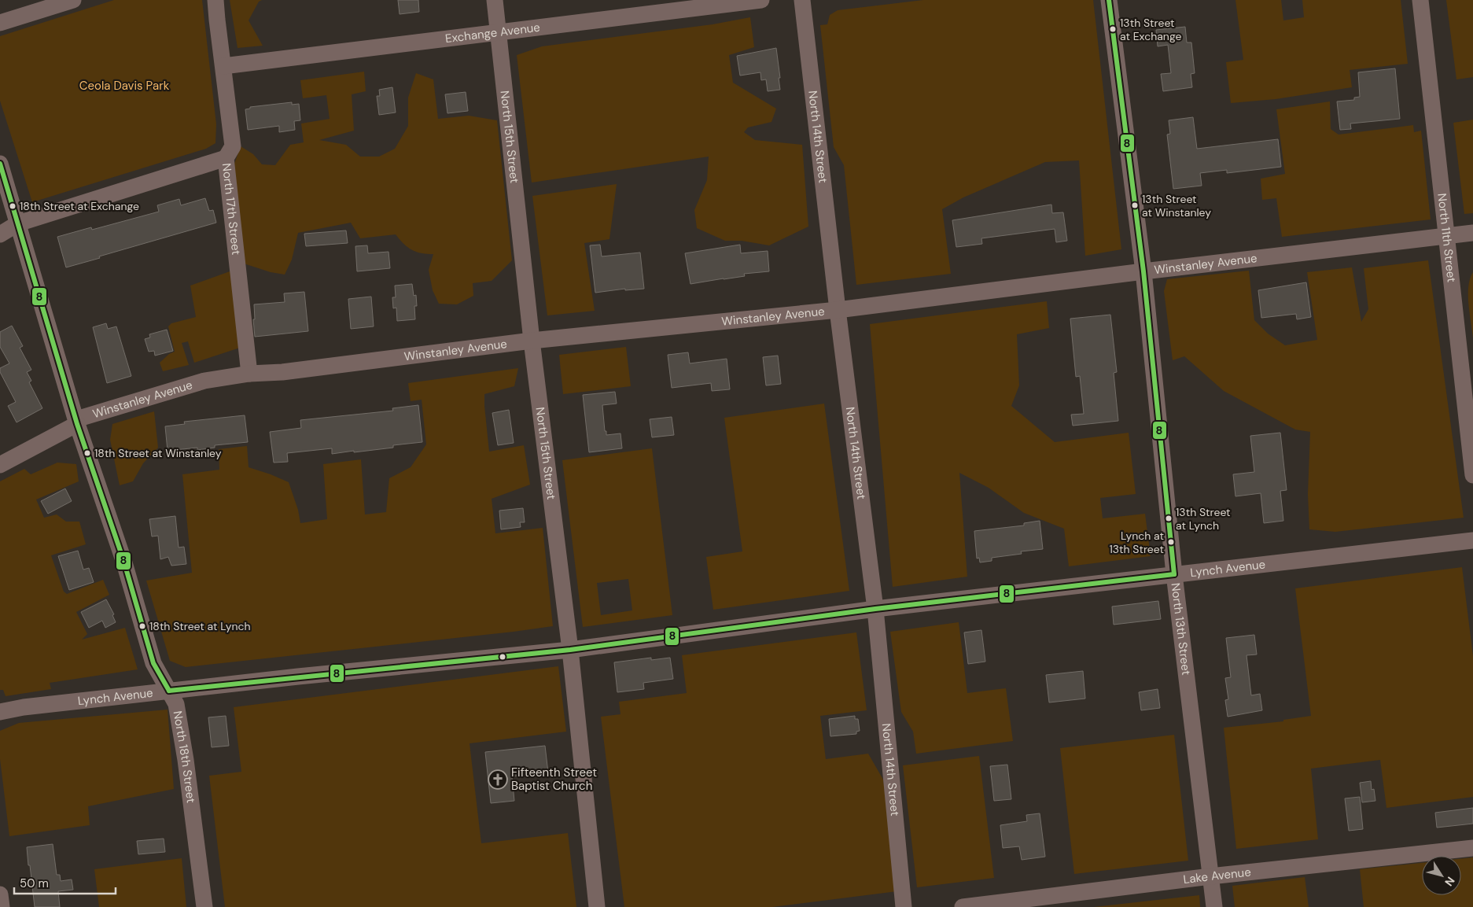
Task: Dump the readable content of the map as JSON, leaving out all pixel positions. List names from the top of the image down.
{
  "streets": {
    "street": [
      "Exchange Avenue",
      "North 15th Street",
      "North 14th Street",
      "North 17th Street",
      "North 11th Street",
      "Winstanley Avenue",
      "Lynch Avenue",
      "North 13th Street",
      "North 18th Street",
      "Lake Avenue"
    ]
  },
  "crossings": [
    ["Exchange Avenue", "North 15th Street"],
    ["Exchange Avenue", "North 17th Street"],
    ["North 15th Street", "Winstanley Avenue"],
    ["North 15th Street", "Lynch Avenue"],
    ["North 14th Street", "Winstanley Avenue"],
    ["North 14th Street", "Lynch Avenue"],
    ["North 17th Street", "Winstanley Avenue"],
    ["North 11th Street", "Winstanley Avenue"],
    ["Winstanley Avenue", "North 13th Street"],
    ["Winstanley Avenue", "North 18th Street"],
    ["Lynch Avenue", "North 13th Street"],
    ["Lynch Avenue", "North 18th Street"],
    ["North 13th Street", "Lake Avenue"]
  ],
  "parks": ["Ceola Davis Park"],
  "places": {
    "other": [
      "13th Street at Exchange",
      "13th Street at Winstanley",
      "18th Street at Exchange",
      "18th Street at Winstanley",
      "13th Street at Lynch",
      "Lynch at 13th Street",
      "18th Street at Lynch"
    ],
    "church": ["Fifteenth Street Baptist Church"]
  },
  "lines": ["transit line 8"],
  "scale_bar": "50 m",
  "north": "bottom right"
}
